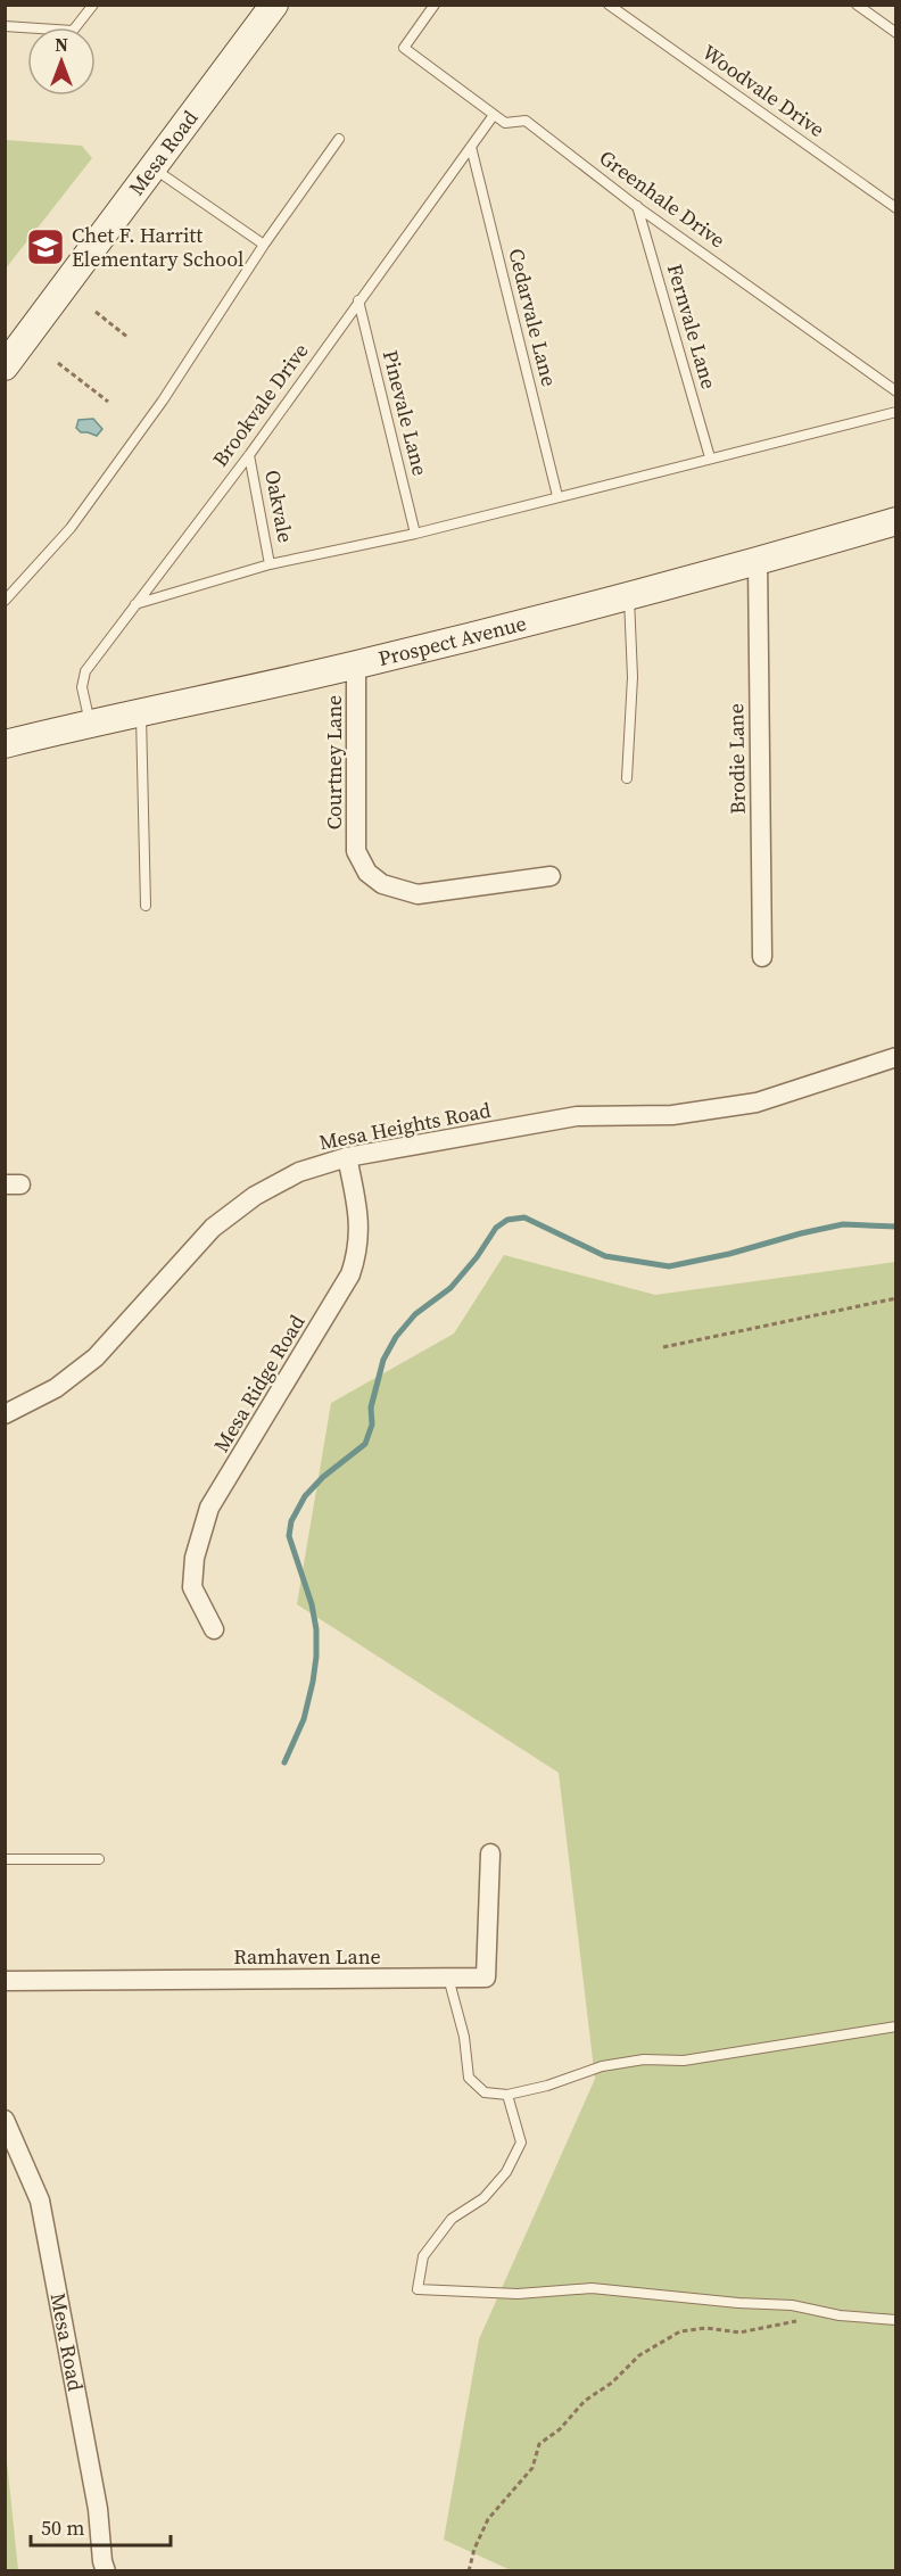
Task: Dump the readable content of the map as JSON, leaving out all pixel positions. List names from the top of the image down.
{
  "streets": {
    "street": [
      "Mesa Road",
      "Prospect Avenue",
      "Brodie Lane",
      "Courtney Lane",
      "Mesa Heights Road",
      "Mesa Ridge Road",
      "Ramhaven Lane"
    ],
    "lane": [
      "Woodvale Drive",
      "Greenhale Drive",
      "Cedarvale Lane",
      "Fernvale Lane",
      "Brookvale Drive",
      "Pinevale Lane",
      "Oakvale"
    ]
  },
  "crossings": [
    ["Greenhale Drive", "Fernvale Lane"],
    ["Greenhale Drive", "Brookvale Drive"],
    ["Cedarvale Lane", "Brookvale Drive"],
    ["Brookvale Drive", "Pinevale Lane"],
    ["Brookvale Drive", "Oakvale"],
    ["Brookvale Drive", "Prospect Avenue"],
    ["Prospect Avenue", "Brodie Lane"],
    ["Prospect Avenue", "Courtney Lane"],
    ["Mesa Heights Road", "Mesa Ridge Road"]
  ],
  "places": {
    "school or university": ["Chet F. Harritt Elementary School"]
  },
  "scale_bar": "50 m",
  "north": "top"
}
